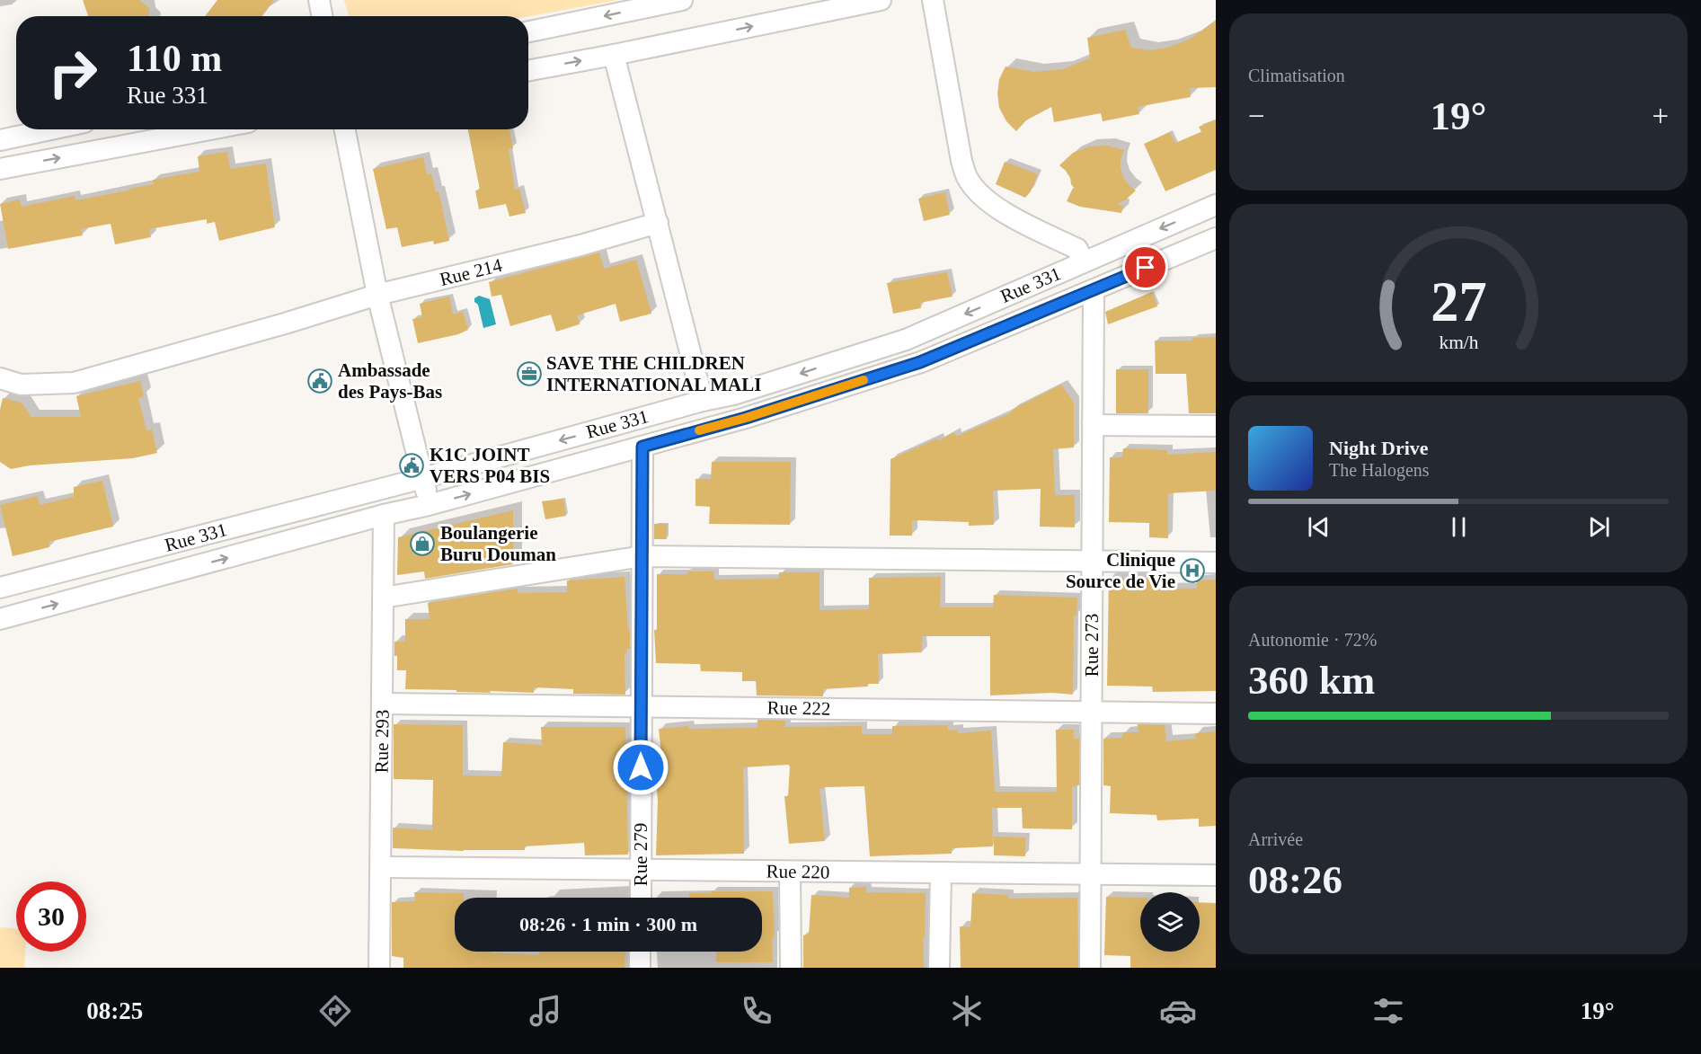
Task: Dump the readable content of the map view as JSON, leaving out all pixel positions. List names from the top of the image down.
{
  "streets": {
    "street": [
      "Rue 214",
      "Rue 331",
      "Rue 273",
      "Rue 222",
      "Rue 293",
      "Rue 279",
      "Rue 220"
    ]
  },
  "crossings": [
    ["Rue 331", "Rue 273"],
    ["Rue 331", "Rue 293"],
    ["Rue 331", "Rue 279"],
    ["Rue 273", "Rue 222"],
    ["Rue 273", "Rue 220"],
    ["Rue 222", "Rue 293"],
    ["Rue 222", "Rue 279"],
    ["Rue 293", "Rue 220"],
    ["Rue 279", "Rue 220"]
  ],
  "places": {
    "office": ["SAVE THE CHILDREN INTERNATIONAL MALI"],
    "public building": ["Ambassade des Pays-Bas", "K1C JOINT VERS P04 BIS"],
    "shop": ["Boulangerie Buru Douman"],
    "hospital": ["Clinique Source de Vie"]
  },
  "page": {
    "tile": [
      "Climatisation",
      ["Autonomie · 72%", "360 km"],
      ["Arrivée", "08:26"]
    ],
    "turn": ["110 m", "Rue 331"],
    "heat": ["−", "19°", "+"],
    "song": ["Night Drive", "The Halogens"],
    "limit": "30",
    "trip": "08:26 · 1 min · 300 m",
    "tabs": ["08:25", "19°"],
    "gauge": ["27", "km/h"]
  }
}
